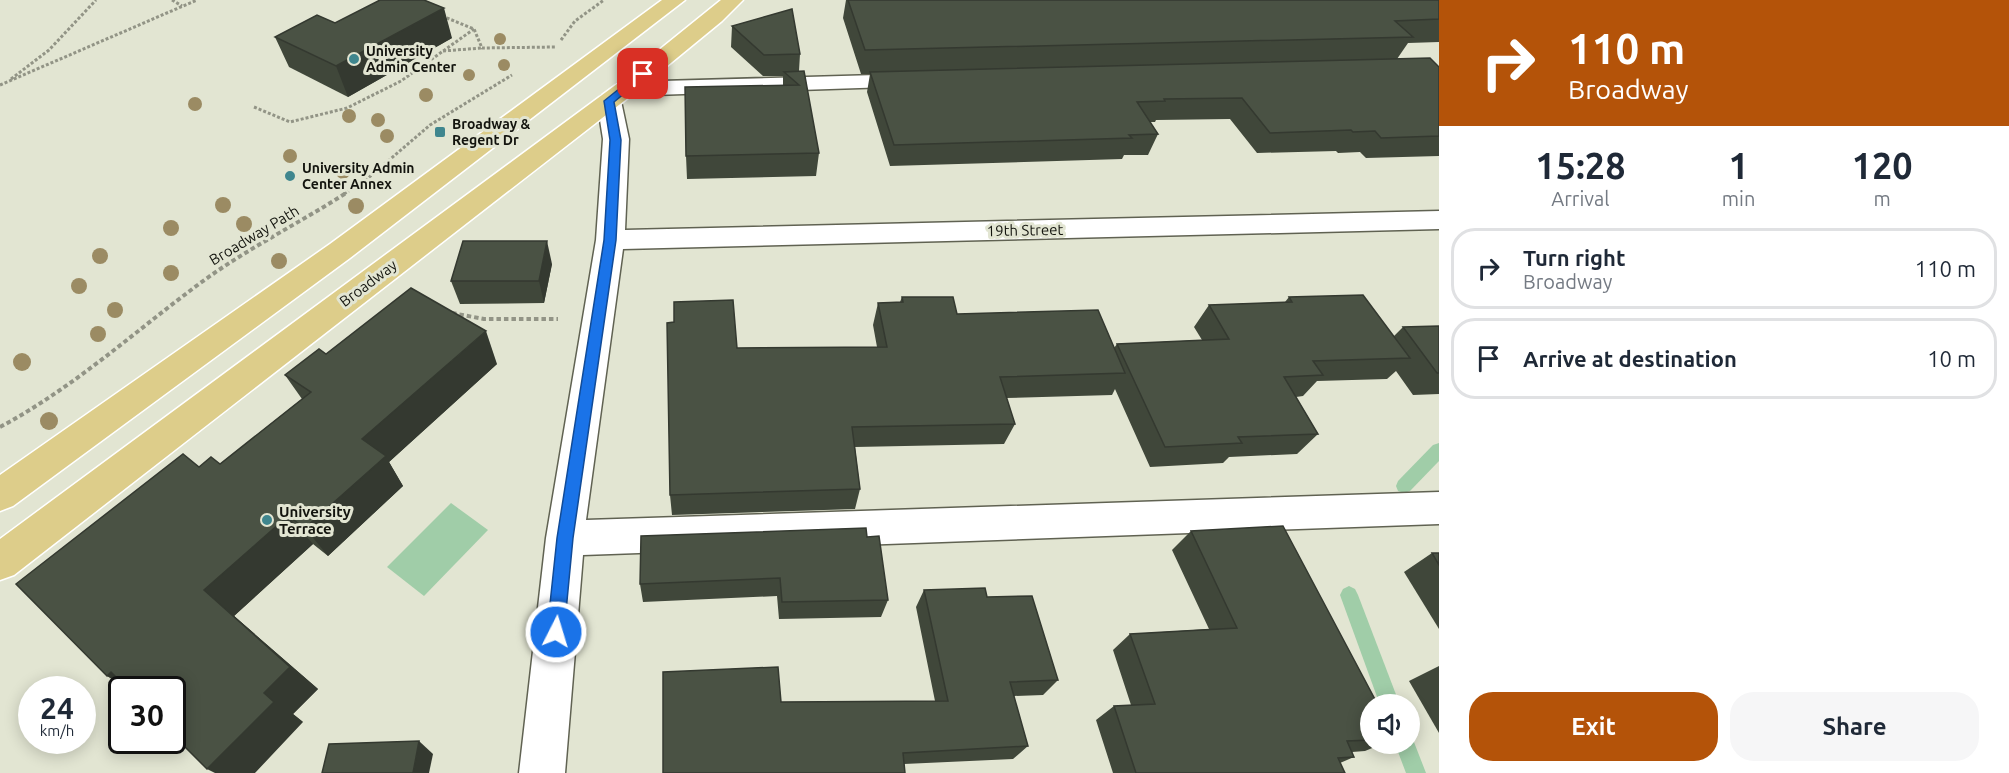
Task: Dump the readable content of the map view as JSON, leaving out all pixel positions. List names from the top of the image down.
{
  "streets": {
    "main road": ["Broadway"],
    "street": ["19th Street"],
    "path": ["Broadway Path"]
  },
  "places": {
    "other": ["University Admin Center", "University Admin Center Annex", "University Terrace"],
    "transit": ["Broadway & Regent Dr"]
  },
  "page": {
    "turn": ["110 m", "Broadway"],
    "eta": [
      "15:28",
      "Arrival",
      "1",
      "min",
      "120",
      "m"
    ],
    "list": [
      {
        "name": "Turn right",
        "note": "Broadway",
        "value": "110 m"
      },
      {
        "name": "Arrive at destination",
        "value": "10 m"
      }
    ],
    "speed": "24 km/h",
    "limit": "30",
    "buttons": ["Exit", "Share"]
  }
}
